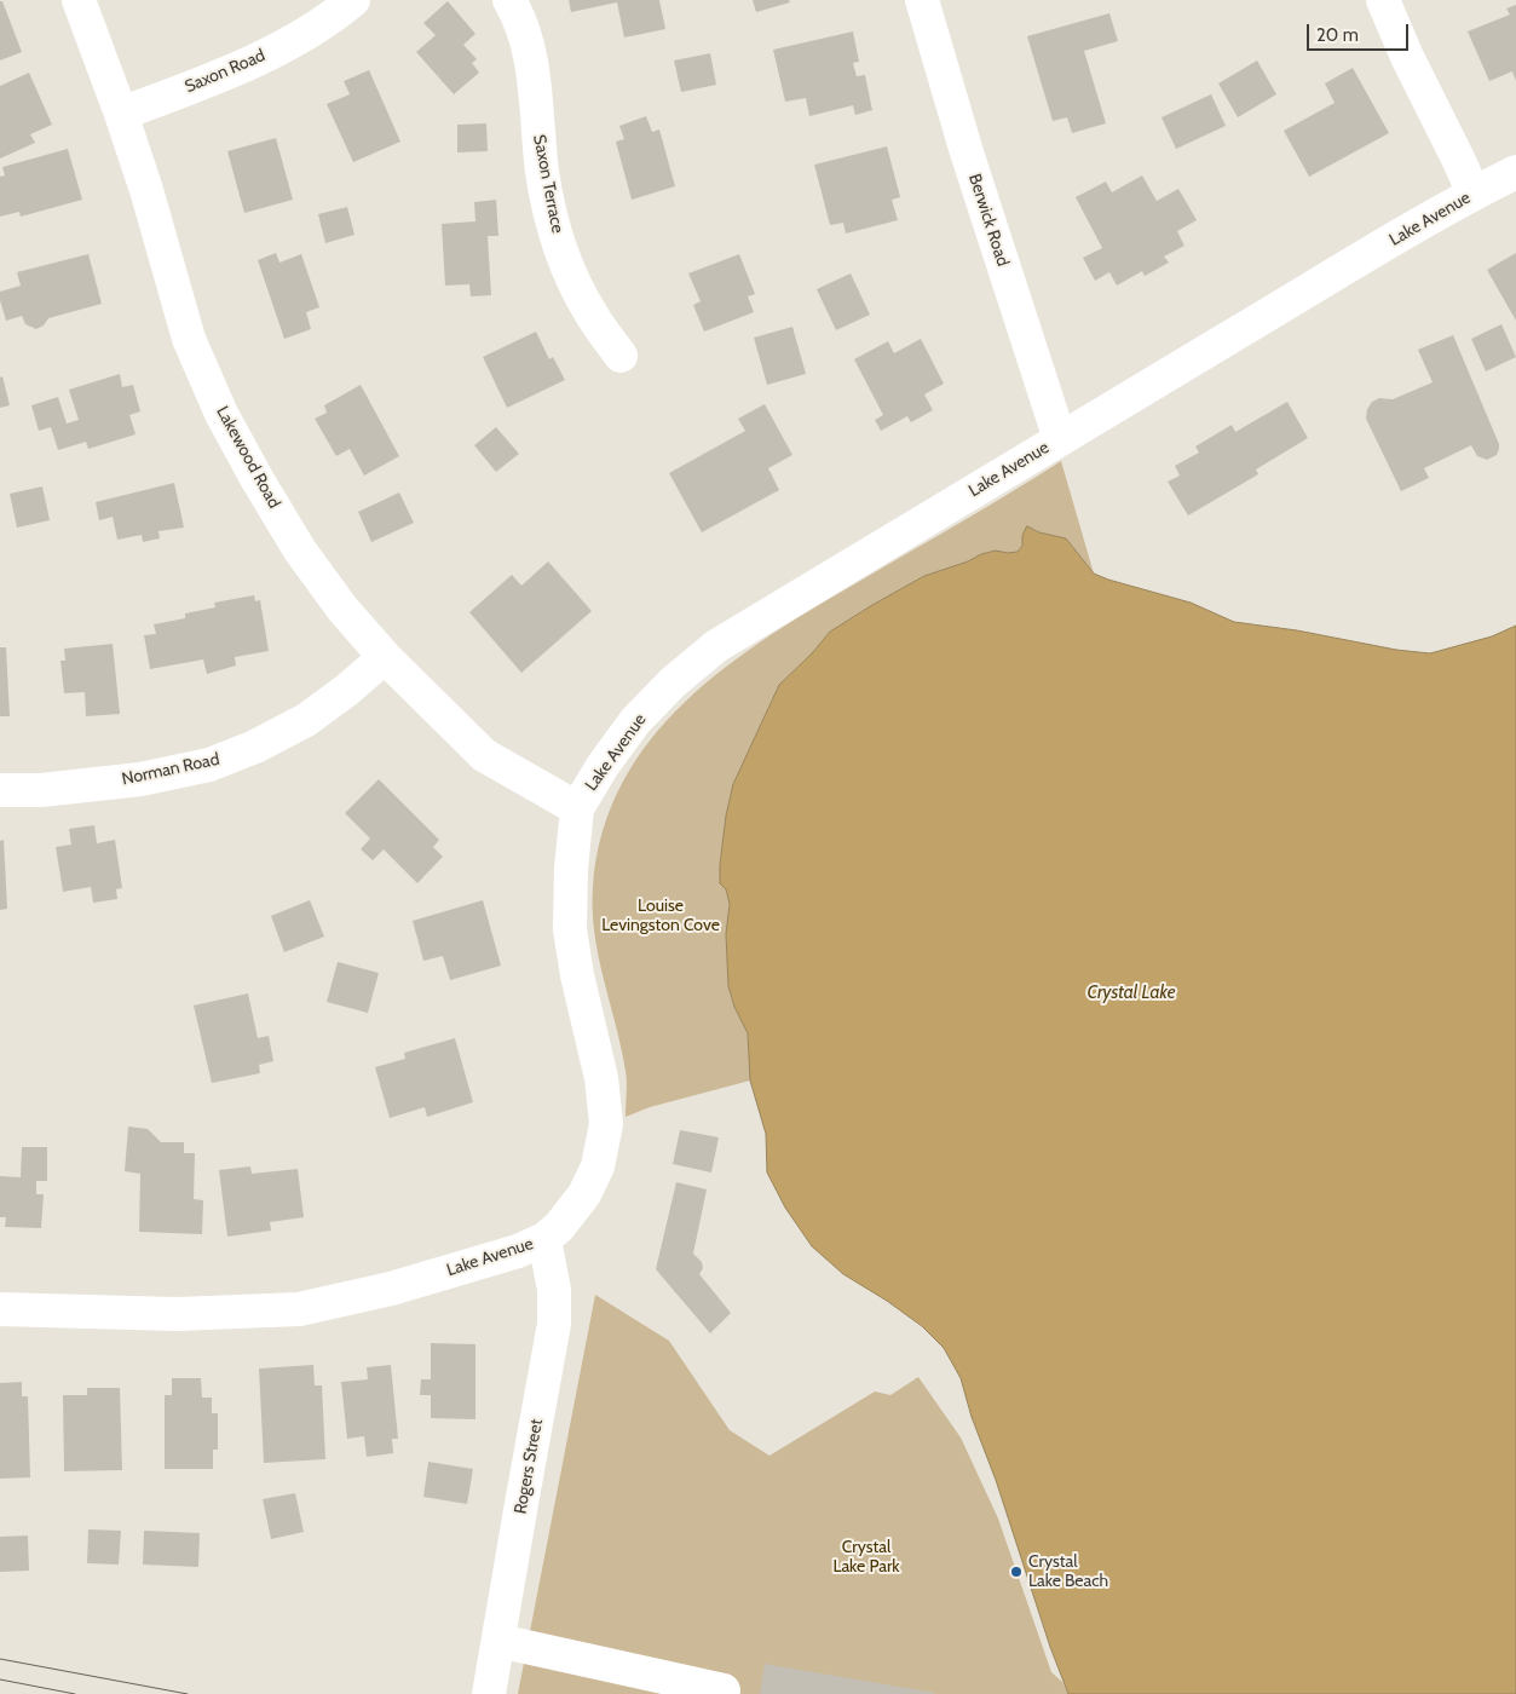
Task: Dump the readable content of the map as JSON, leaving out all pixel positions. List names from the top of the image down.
{
  "streets": {
    "street": [
      "Saxon Road",
      "Saxon Terrace",
      "Lake Avenue",
      "Berwick Road",
      "Lakewood Road",
      "Norman Road",
      "Rogers Street"
    ]
  },
  "crossings": [
    ["Saxon Road", "Lakewood Road"],
    ["Lake Avenue", "Berwick Road"],
    ["Lake Avenue", "Lakewood Road"],
    ["Lake Avenue", "Rogers Street"],
    ["Lakewood Road", "Norman Road"]
  ],
  "water": ["Crystal Lake"],
  "parks": ["Louise Levingston Cove", "Crystal Lake Park"],
  "places": ["Crystal Lake Beach"],
  "scale_bar": "20 m"
}
